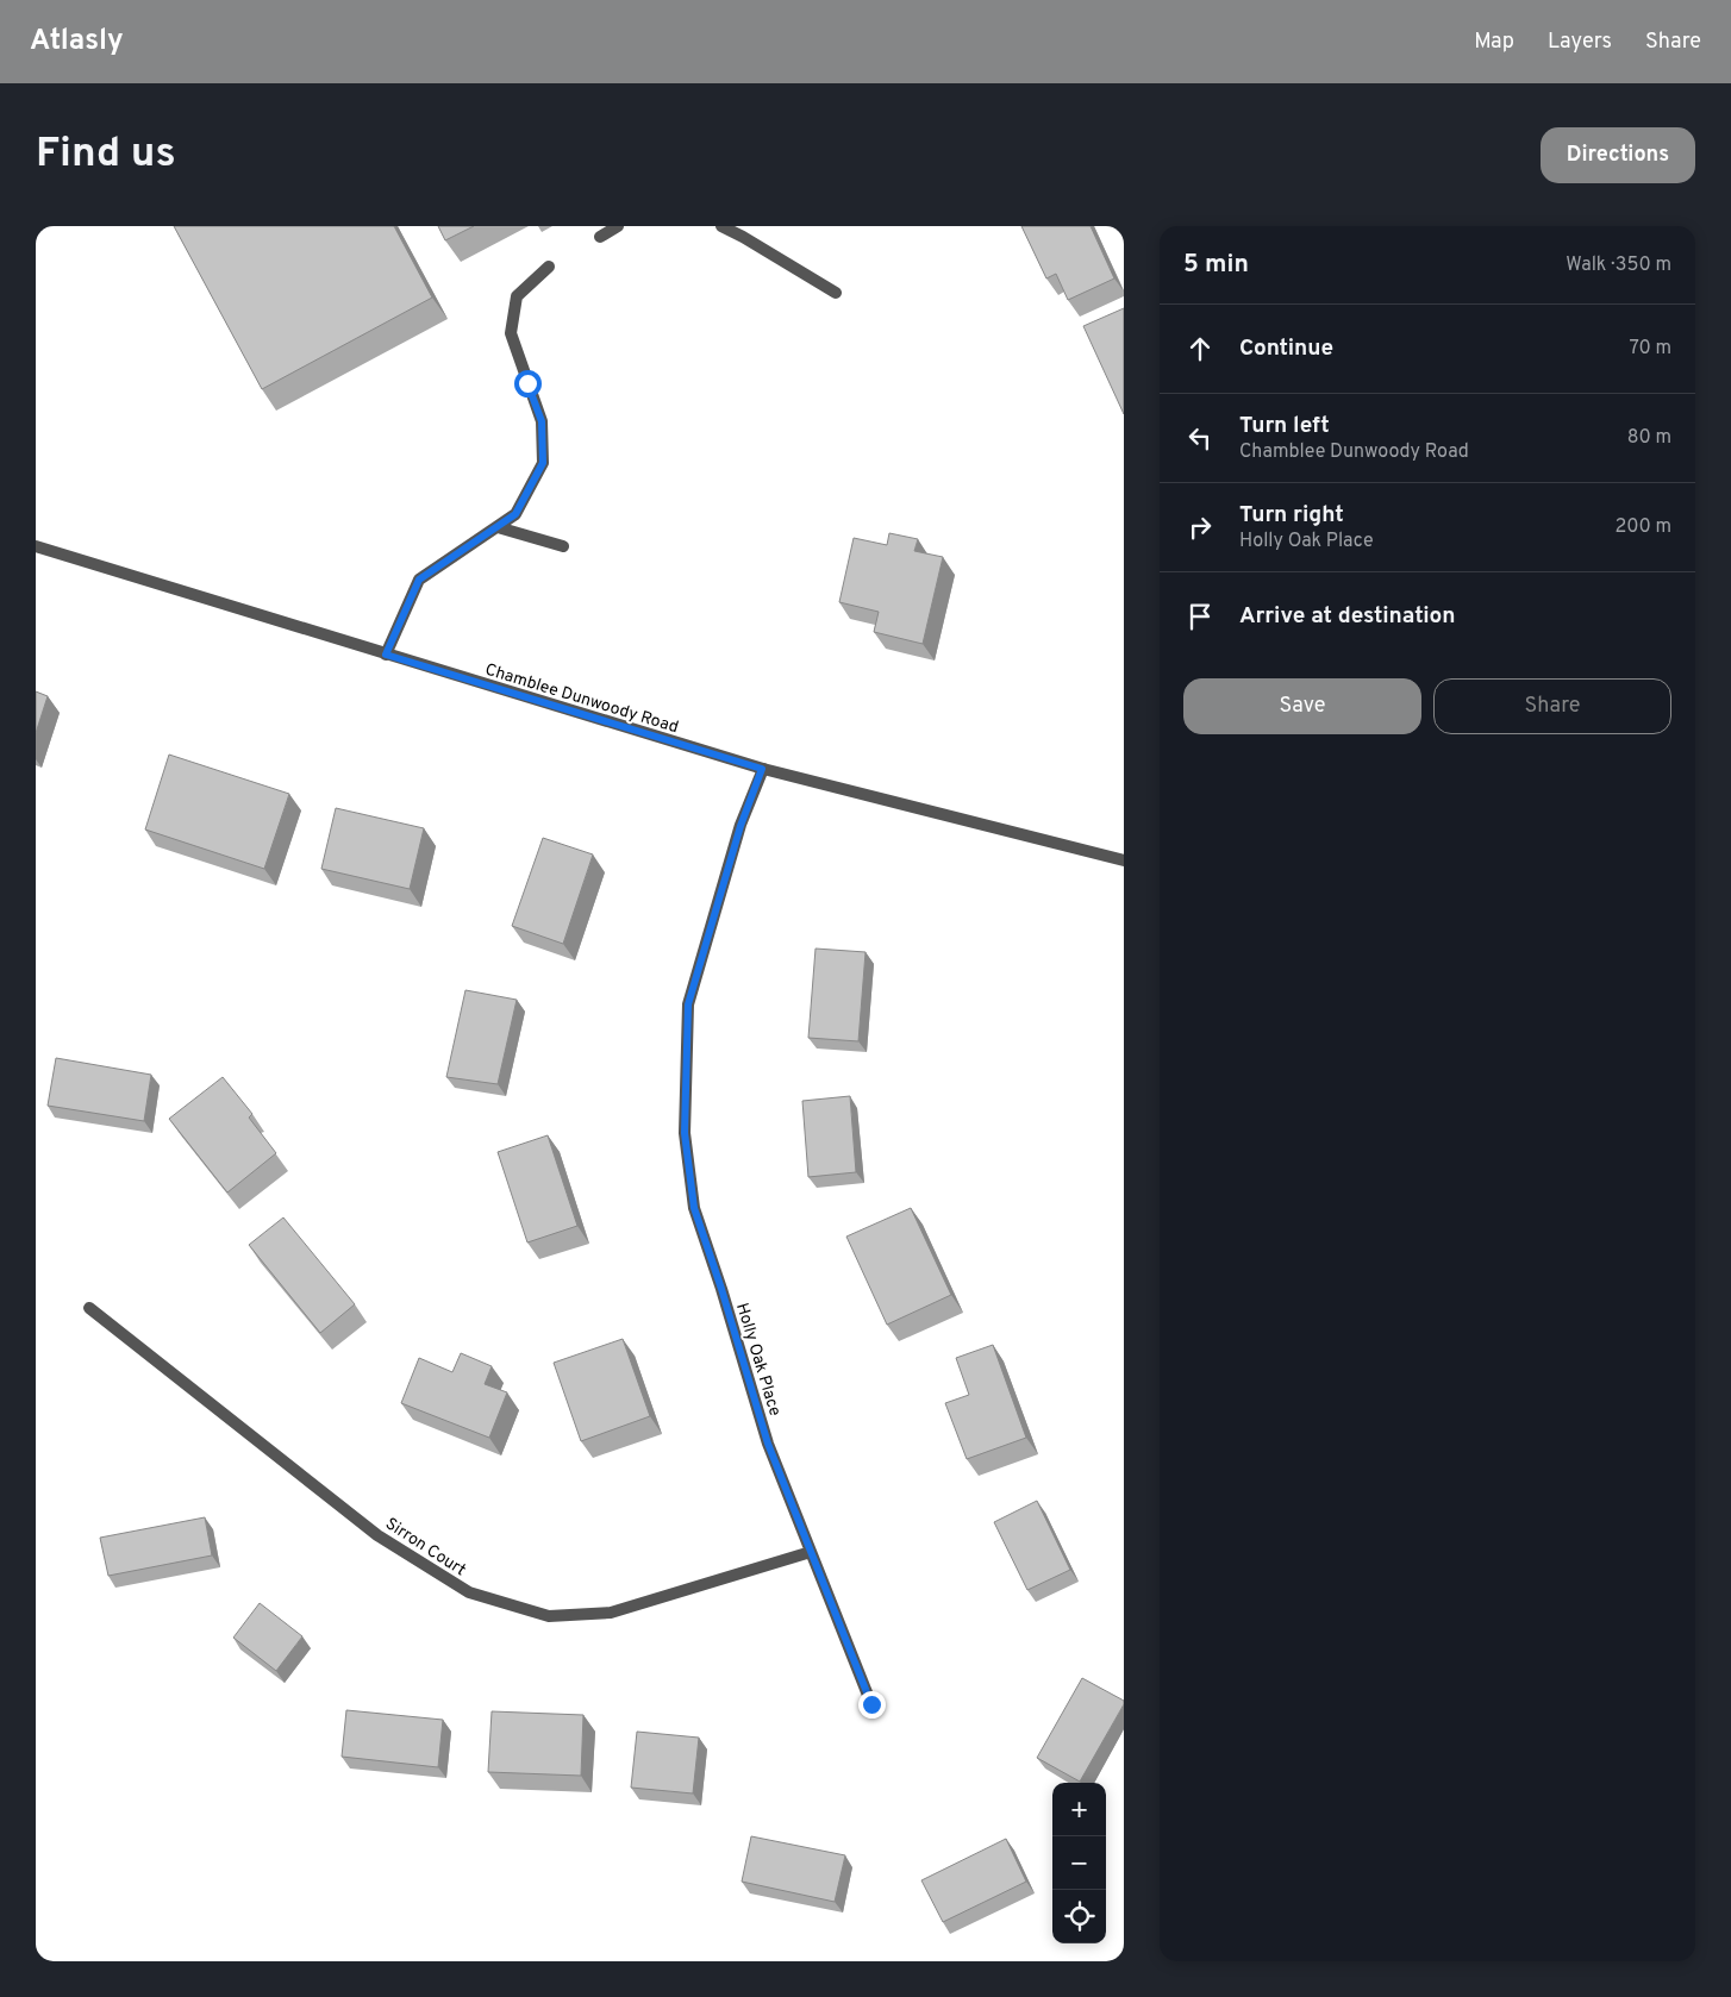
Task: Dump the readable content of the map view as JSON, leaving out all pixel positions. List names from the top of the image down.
{
  "streets": {
    "street": ["Chamblee Dunwoody Road", "Holly Oak Place", "Sirron Court"]
  },
  "crossings": [
    ["Chamblee Dunwoody Road", "Holly Oak Place"],
    ["Holly Oak Place", "Sirron Court"]
  ],
  "page": {
    "header": "Atlasly",
    "nav": ["Map", "Layers", "Share"],
    "buttons": [
      "Directions",
      ["Save", "Share"]
    ],
    "title": "Find us",
    "heading": ["5 min", "Walk · 350 m"],
    "list": [
      ["Continue", "70 m"],
      ["Turn left", "Chamblee Dunwoody Road", "80 m"],
      ["Turn right", "Holly Oak Place", "200 m"],
      "Arrive at destination"
    ],
    "map_buttons": ["+", "−"]
  }
}
